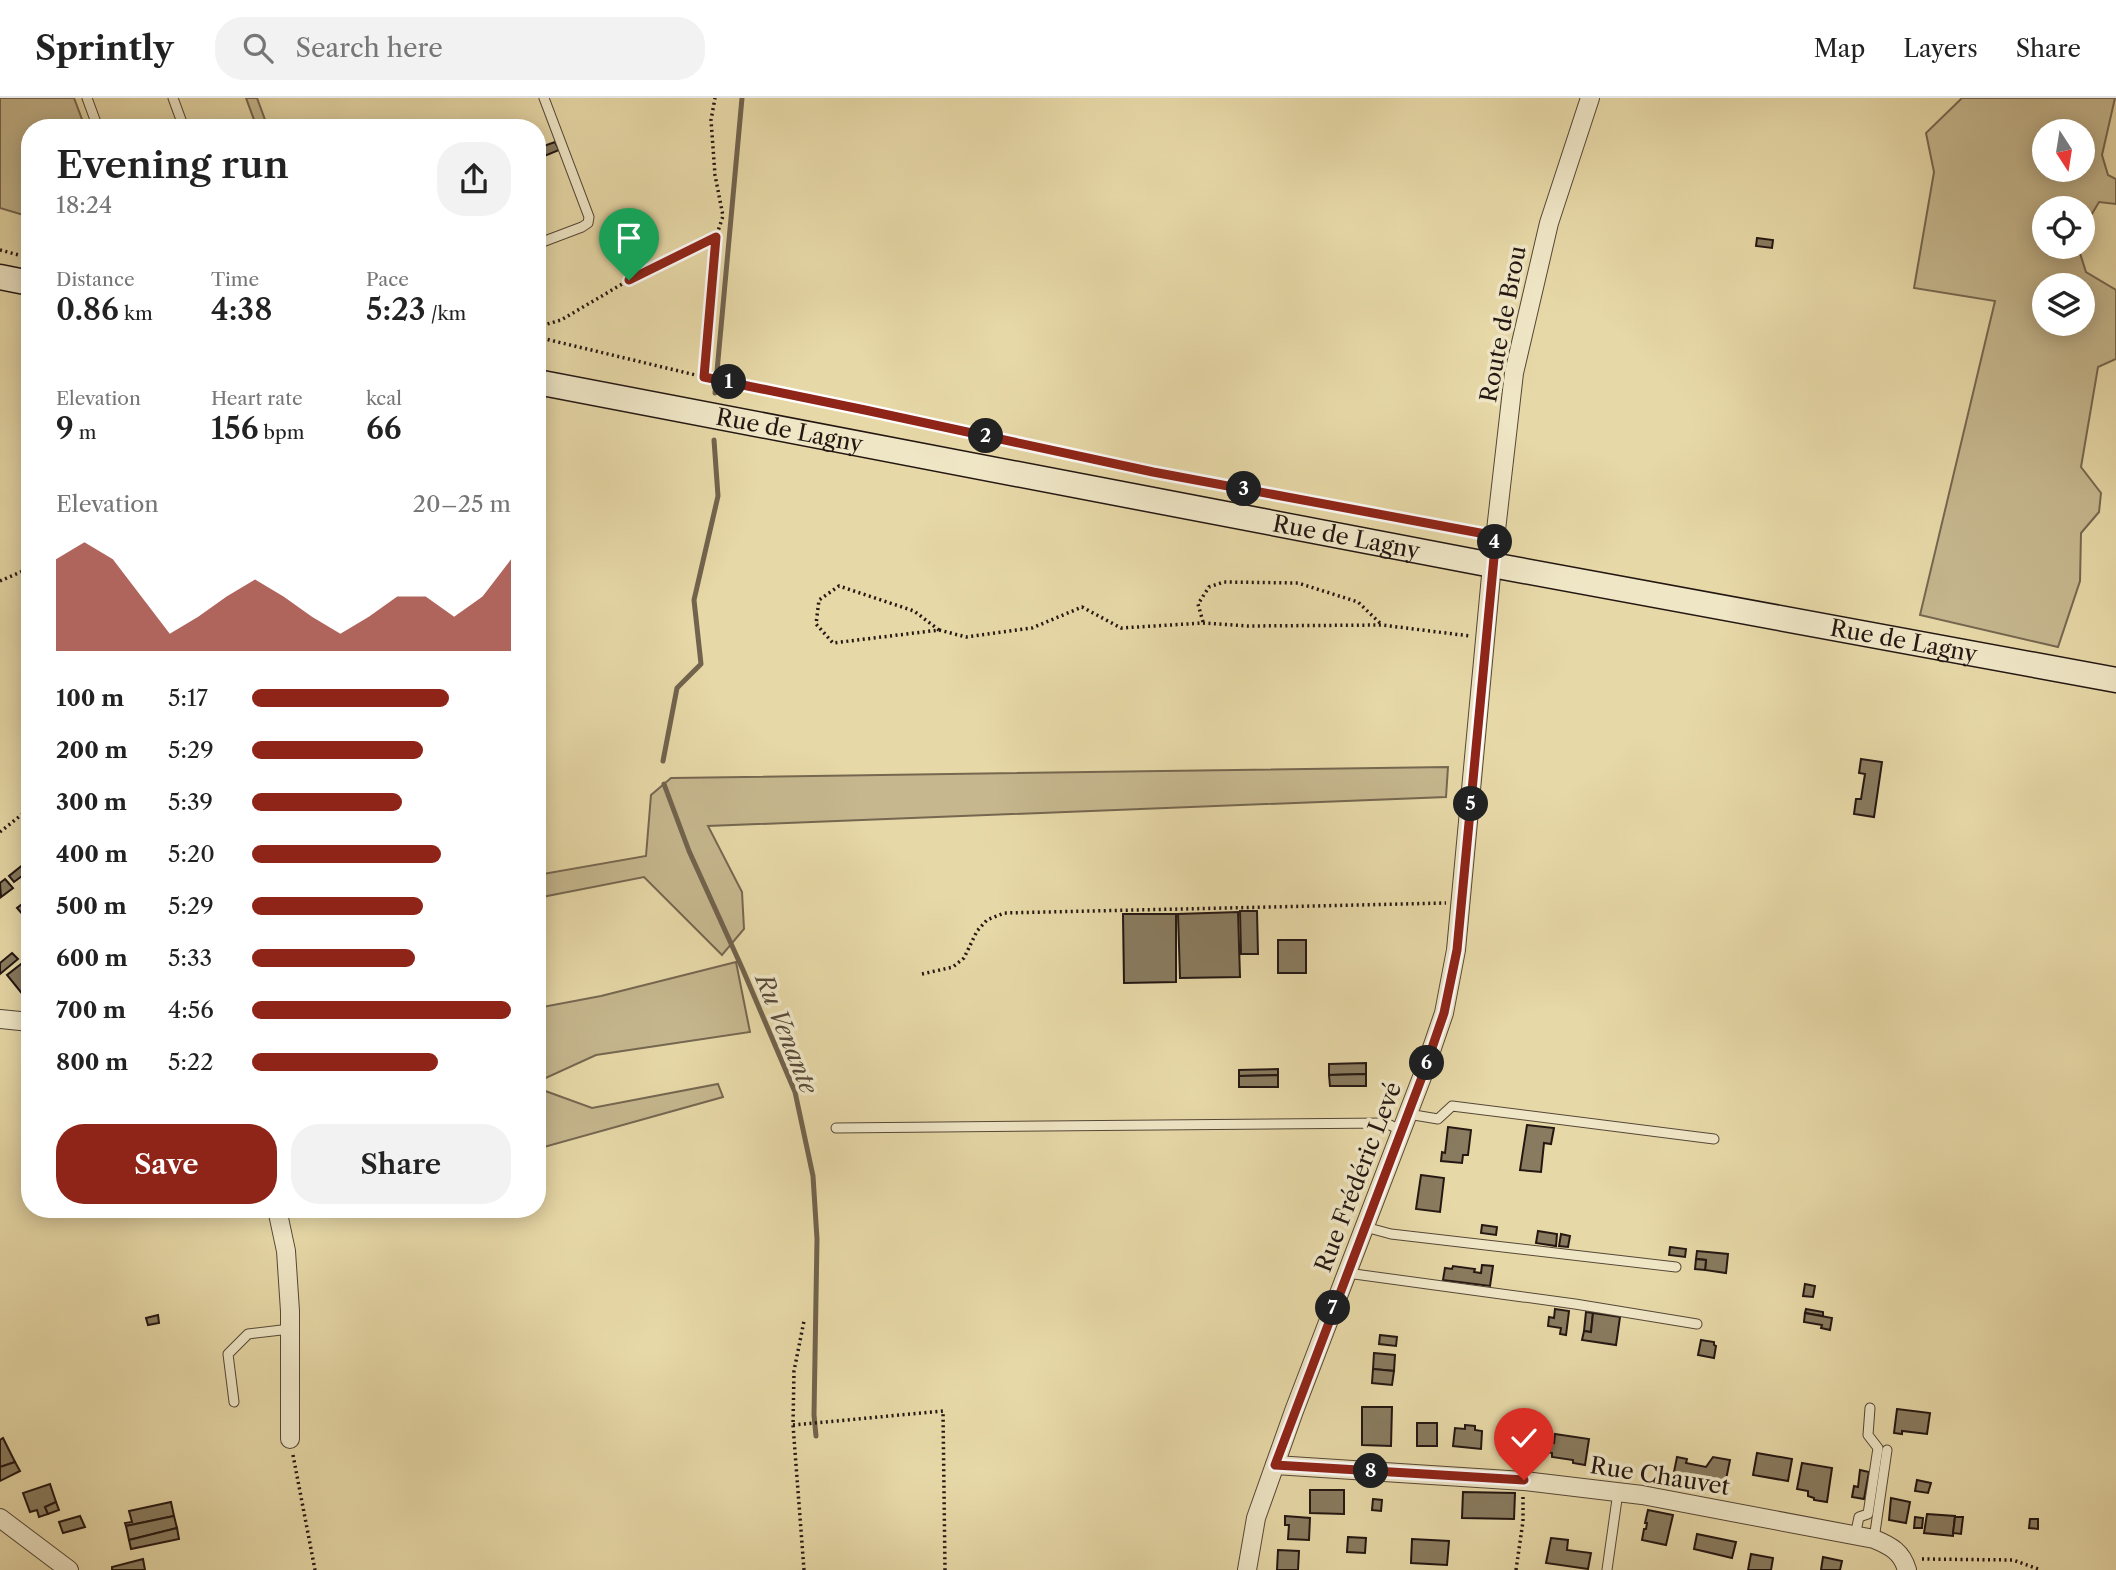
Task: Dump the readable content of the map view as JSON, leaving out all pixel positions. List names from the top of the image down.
{
  "streets": {
    "main road": ["Rue de Lagny"],
    "street": ["Route de Brou", "Rue Frédéric Levé", "Rue Chauvet"]
  },
  "crossings": [
    ["Route de Brou", "Rue de Lagny"],
    ["Route de Brou", "Rue Frédéric Levé"],
    ["Rue de Lagny", "Rue Frédéric Levé"],
    ["Rue Frédéric Levé", "Rue Chauvet"]
  ],
  "water": ["Ru Venante"],
  "north": "bottom",
  "page": {
    "header": "Sprintly",
    "search": "Search here",
    "nav": ["Map", "Layers", "Share"],
    "heading": ["Evening run", "18:24"],
    "stats": [
      ["Distance", "0.86 km"],
      ["Time", "4:38"],
      ["Pace", "5:23 /km"],
      ["Elevation", "9 m"],
      ["Heart rate", "156 bpm"],
      ["kcal", "66"]
    ],
    "pins": [
      "1",
      "2",
      "3",
      "4",
      "5",
      "6",
      "7",
      "8"
    ],
    "chart": ["Elevation", "20–25 m"],
    "list": [
      {
        "name": "100 m",
        "note": "5:17"
      },
      {
        "name": "200 m",
        "note": "5:29"
      },
      {
        "name": "300 m",
        "note": "5:39"
      },
      {
        "name": "400 m",
        "note": "5:20"
      },
      {
        "name": "500 m",
        "note": "5:29"
      },
      {
        "name": "600 m",
        "note": "5:33"
      },
      {
        "name": "700 m",
        "note": "4:56"
      },
      {
        "name": "800 m",
        "note": "5:22"
      }
    ],
    "buttons": ["Save", "Share"]
  }
}
